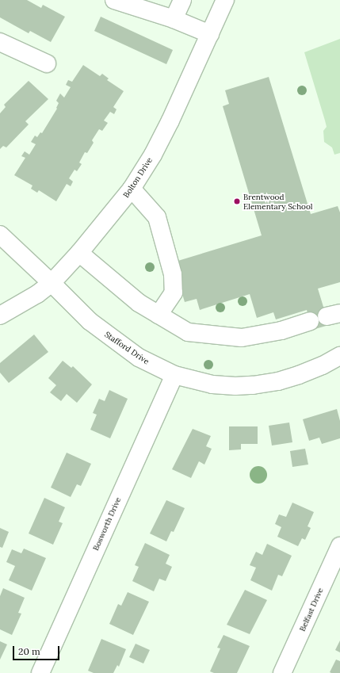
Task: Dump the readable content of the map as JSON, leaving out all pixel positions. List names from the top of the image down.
{
  "streets": {
    "street": [
      "Bolton Drive",
      "Stafford Drive",
      "Bosworth Drive",
      "Belfast Drive"
    ]
  },
  "crossings": [
    ["Bolton Drive", "Stafford Drive"],
    ["Stafford Drive", "Bosworth Drive"]
  ],
  "places": ["Brentwood Elementary School"],
  "scale_bar": "20 m"
}
